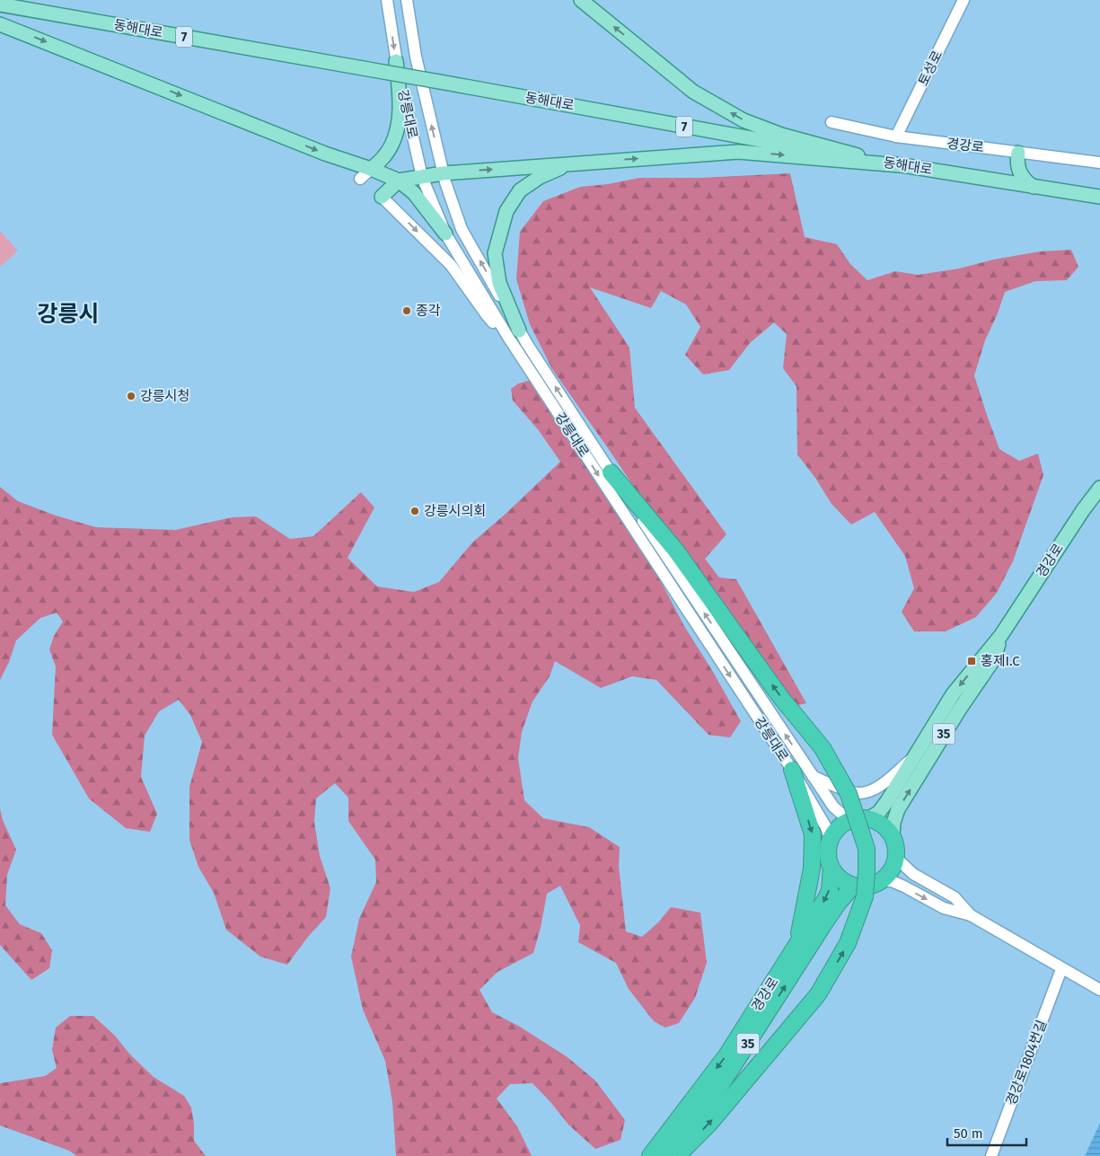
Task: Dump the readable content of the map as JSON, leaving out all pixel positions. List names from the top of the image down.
{
  "streets": {
    "highway": ["경강로", "35"],
    "main road": ["동해대로", "7"],
    "street": ["토성로", "강릉대로", "경강로1804번길"]
  },
  "crossings": [
    ["토성로", "경강로"],
    ["강릉대로", "경강로"],
    ["강릉대로", "35"],
    ["경강로", "35"]
  ],
  "districts": ["강릉시"],
  "places": {
    "other": ["종각", "강릉시청", "강릉시의회"],
    "transit": ["홍제I.C"]
  },
  "scale_bar": "50 m"
}
